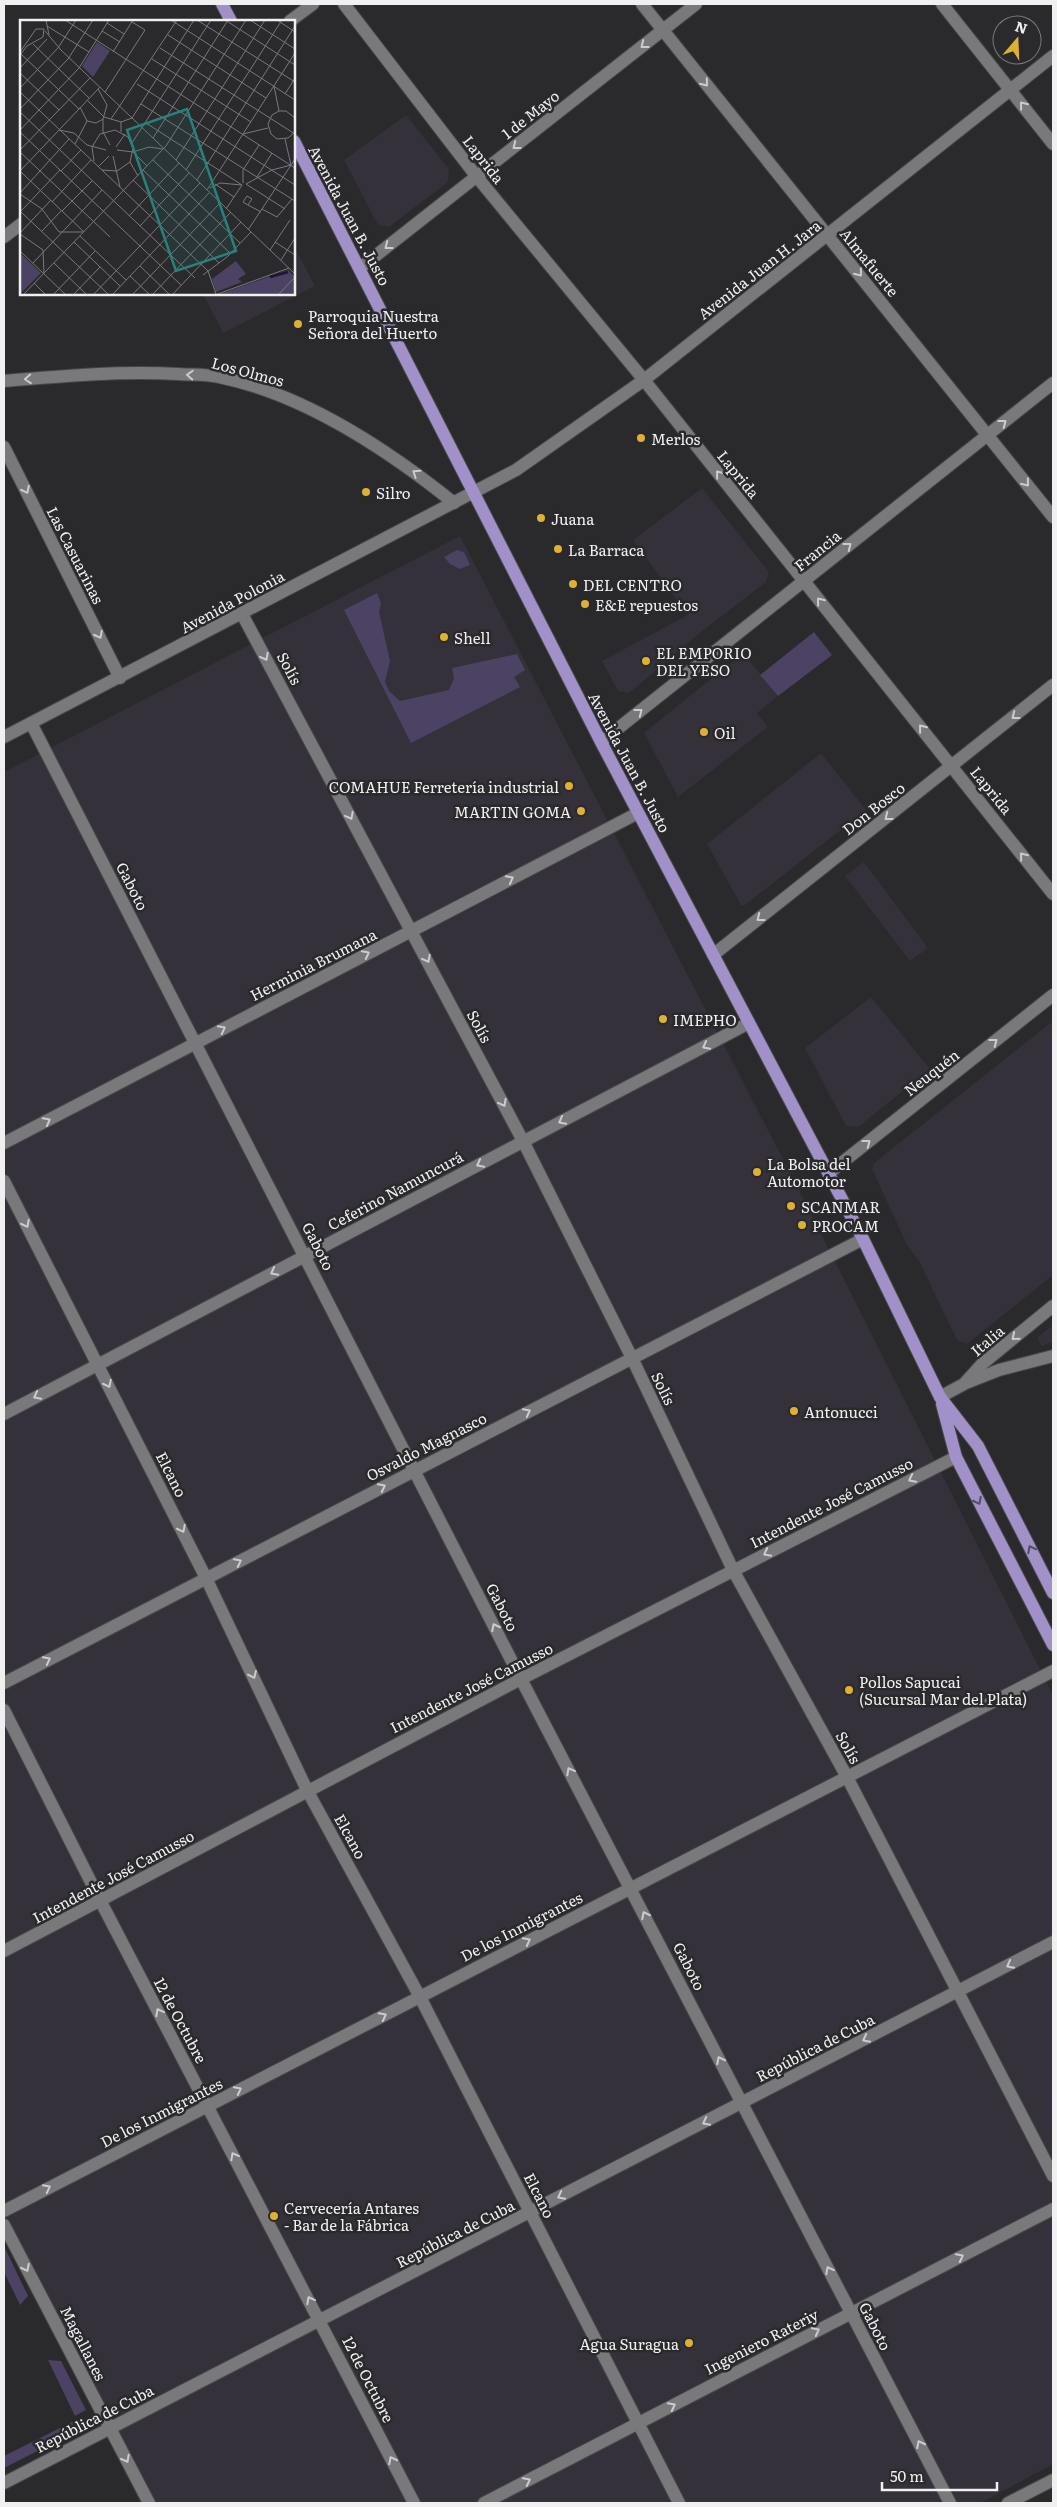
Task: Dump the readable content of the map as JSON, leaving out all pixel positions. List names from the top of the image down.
{
  "streets": {
    "main road": ["Avenida Juan B. Justo"],
    "street": [
      "1 de Mayo",
      "Laprida",
      "Almafuerte",
      "Avenida Juan H. Jara",
      "Los Olmos",
      "Francia",
      "Las Casuarinas",
      "Avenida Polonia",
      "Solís",
      "Don Bosco",
      "Gaboto",
      "Herminia Brumana",
      "Neuquén",
      "Ceferino Namuncurá",
      "Italia",
      "Osvaldo Magnasco",
      "Elcano",
      "Intendente José Camusso",
      "De los Inmigrantes",
      "12 de Octubre",
      "República de Cuba",
      "Ingeniero Rateriy",
      "Magallanes"
    ]
  },
  "crossings": [
    ["1 de Mayo", "Laprida"],
    ["1 de Mayo", "Avenida Juan B. Justo"],
    ["1 de Mayo", "Almafuerte"],
    ["Laprida", "Avenida Juan H. Jara"],
    ["Laprida", "Francia"],
    ["Laprida", "Don Bosco"],
    ["Avenida Juan B. Justo", "Avenida Juan H. Jara"],
    ["Avenida Juan B. Justo", "Francia"],
    ["Avenida Juan B. Justo", "Avenida Polonia"],
    ["Avenida Juan B. Justo", "Don Bosco"],
    ["Avenida Juan B. Justo", "Herminia Brumana"],
    ["Avenida Juan B. Justo", "Neuquén"],
    ["Avenida Juan B. Justo", "Ceferino Namuncurá"],
    ["Avenida Juan B. Justo", "Italia"],
    ["Avenida Juan B. Justo", "Osvaldo Magnasco"],
    ["Avenida Juan B. Justo", "Intendente José Camusso"],
    ["Almafuerte", "Avenida Juan H. Jara"],
    ["Almafuerte", "Francia"],
    ["Avenida Juan H. Jara", "Avenida Polonia"],
    ["Los Olmos", "Avenida Polonia"],
    ["Las Casuarinas", "Avenida Polonia"],
    ["Avenida Polonia", "Solís"],
    ["Avenida Polonia", "Gaboto"],
    ["Solís", "Herminia Brumana"],
    ["Solís", "Ceferino Namuncurá"],
    ["Solís", "Osvaldo Magnasco"],
    ["Solís", "Intendente José Camusso"],
    ["Solís", "De los Inmigrantes"],
    ["Solís", "República de Cuba"],
    ["Gaboto", "Herminia Brumana"],
    ["Gaboto", "Ceferino Namuncurá"],
    ["Gaboto", "Osvaldo Magnasco"],
    ["Gaboto", "Intendente José Camusso"],
    ["Gaboto", "De los Inmigrantes"],
    ["Gaboto", "República de Cuba"],
    ["Gaboto", "Ingeniero Rateriy"],
    ["Ceferino Namuncurá", "Elcano"],
    ["Osvaldo Magnasco", "Elcano"],
    ["Elcano", "Intendente José Camusso"],
    ["Elcano", "De los Inmigrantes"],
    ["Elcano", "República de Cuba"],
    ["Elcano", "Ingeniero Rateriy"],
    ["Intendente José Camusso", "12 de Octubre"],
    ["De los Inmigrantes", "12 de Octubre"],
    ["12 de Octubre", "República de Cuba"],
    ["República de Cuba", "Magallanes"]
  ],
  "one_way": [
    "1 de Mayo",
    "Laprida",
    "Almafuerte",
    "Los Olmos",
    "Francia",
    "Las Casuarinas",
    "Don Bosco",
    "Gaboto",
    "Herminia Brumana",
    "Neuquén",
    "Ceferino Namuncurá",
    "Osvaldo Magnasco",
    "Elcano",
    "De los Inmigrantes",
    "12 de Octubre",
    "República de Cuba",
    "Ingeniero Rateriy",
    "Magallanes"
  ],
  "places": [
    "Parroquia Nuestra Señora del Huerto",
    "Merlos",
    "Silro",
    "Juana",
    "La Barraca",
    "DEL CENTRO",
    "E&E repuestos",
    "Shell",
    "EL EMPORIO DEL YESO",
    "Oil",
    "COMAHUE Ferretería industrial",
    "MARTIN GOMA",
    "IMEPHO",
    "La Bolsa del Automotor",
    "SCANMAR",
    "PROCAM",
    "Antonucci",
    "Pollos Sapucai (Sucursal Mar del Plata)",
    "Cervecería Antares - Bar de la Fábrica",
    "Agua Suragua"
  ],
  "scale_bar": "50 m",
  "north": "top"
}
